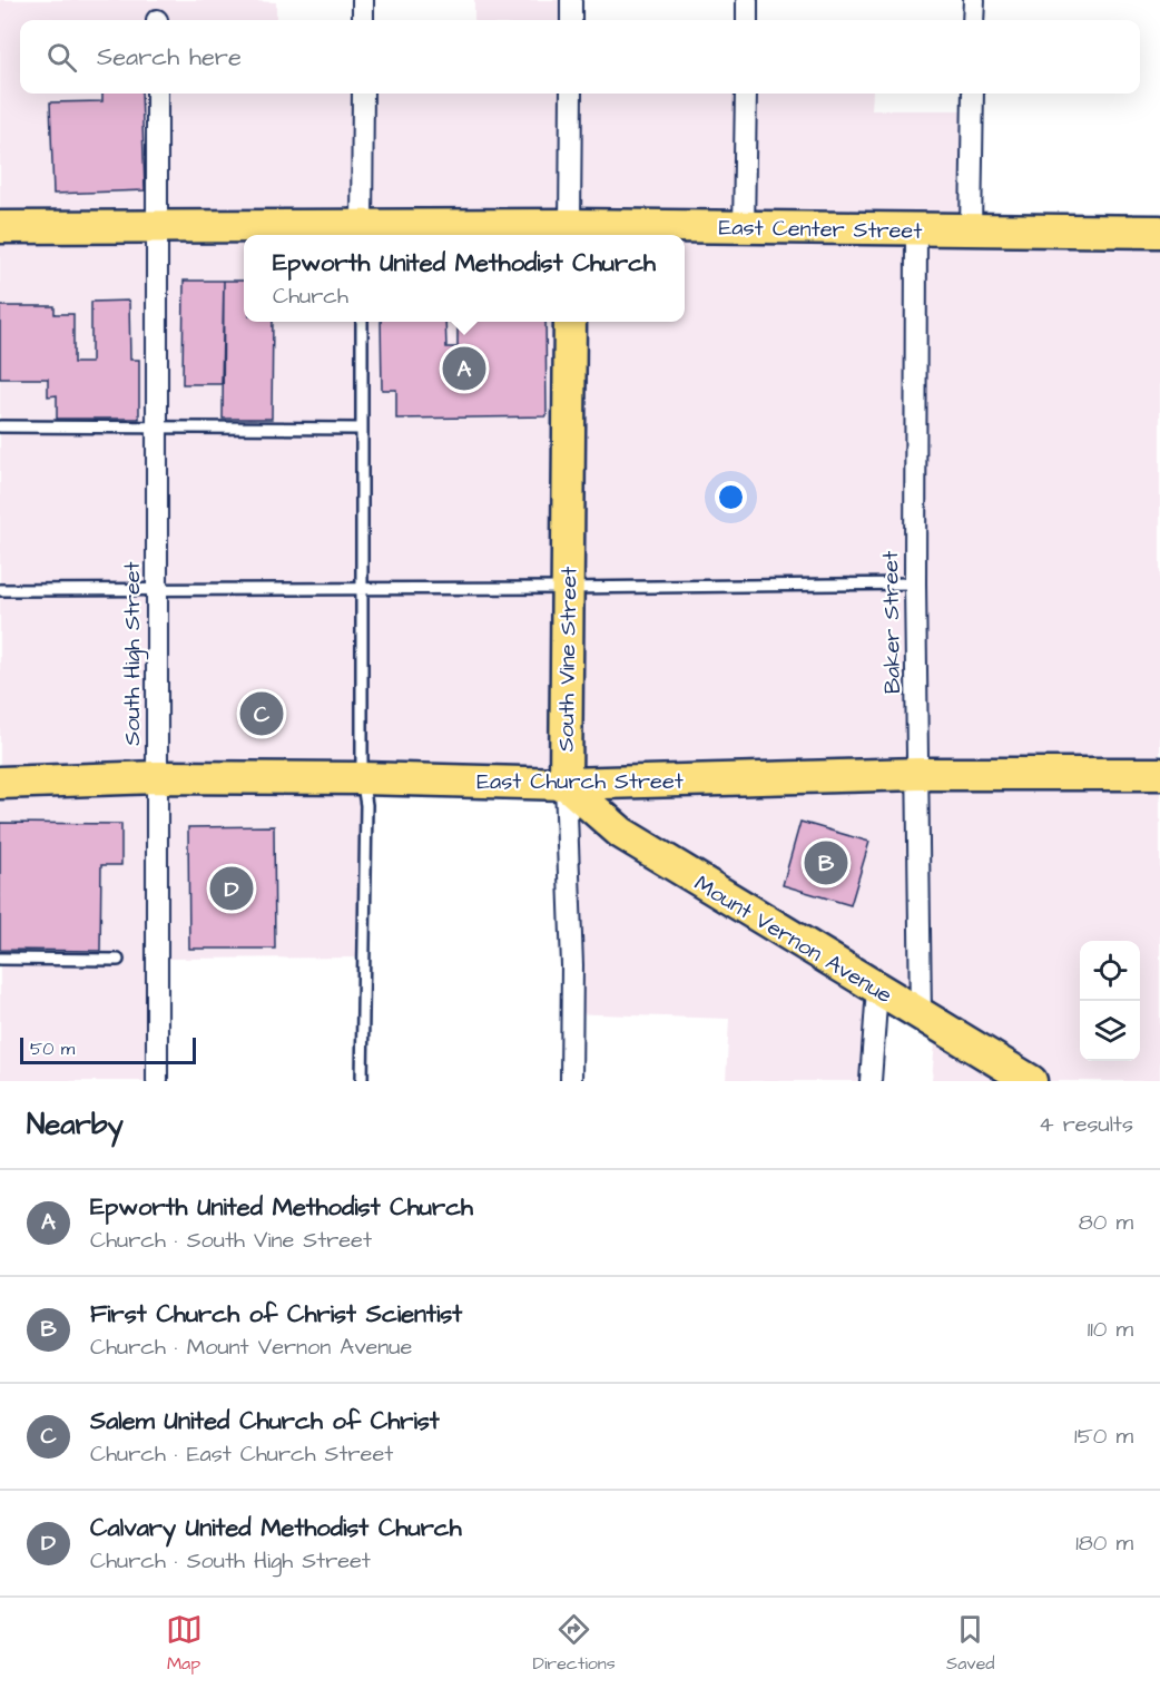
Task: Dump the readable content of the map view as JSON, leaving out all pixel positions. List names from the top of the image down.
{
  "streets": {
    "main road": [
      "East Center Street",
      "South Vine Street",
      "East Church Street",
      "Mount Vernon Avenue"
    ],
    "street": ["Baker Street", "South High Street"]
  },
  "crossings": [
    ["East Center Street", "Baker Street"],
    ["East Center Street", "South High Street"],
    ["Baker Street", "East Church Street"],
    ["Baker Street", "Mount Vernon Avenue"],
    ["South High Street", "East Church Street"],
    ["South Vine Street", "East Church Street"],
    ["South Vine Street", "Mount Vernon Avenue"],
    ["East Church Street", "Mount Vernon Avenue"]
  ],
  "scale_bar": "50 m",
  "page": {
    "search": "Search here",
    "popup": ["Epworth United Methodist Church", "Church"],
    "pins": [
      "A",
      "C",
      "B",
      "D"
    ],
    "scale": "50 m",
    "heading": ["Nearby", "4 results"],
    "list": [
      {
        "mark": "A",
        "name": "Epworth United Methodist Church",
        "note": "Church · South Vine Street",
        "value": "80 m"
      },
      {
        "mark": "B",
        "name": "First Church of Christ Scientist",
        "note": "Church · Mount Vernon Avenue",
        "value": "110 m"
      },
      {
        "mark": "C",
        "name": "Salem United Church of Christ",
        "note": "Church · East Church Street",
        "value": "150 m"
      },
      {
        "mark": "D",
        "name": "Calvary United Methodist Church",
        "note": "Church · South High Street",
        "value": "180 m"
      }
    ],
    "nav": ["Map", "Directions", "Saved"]
  }
}
